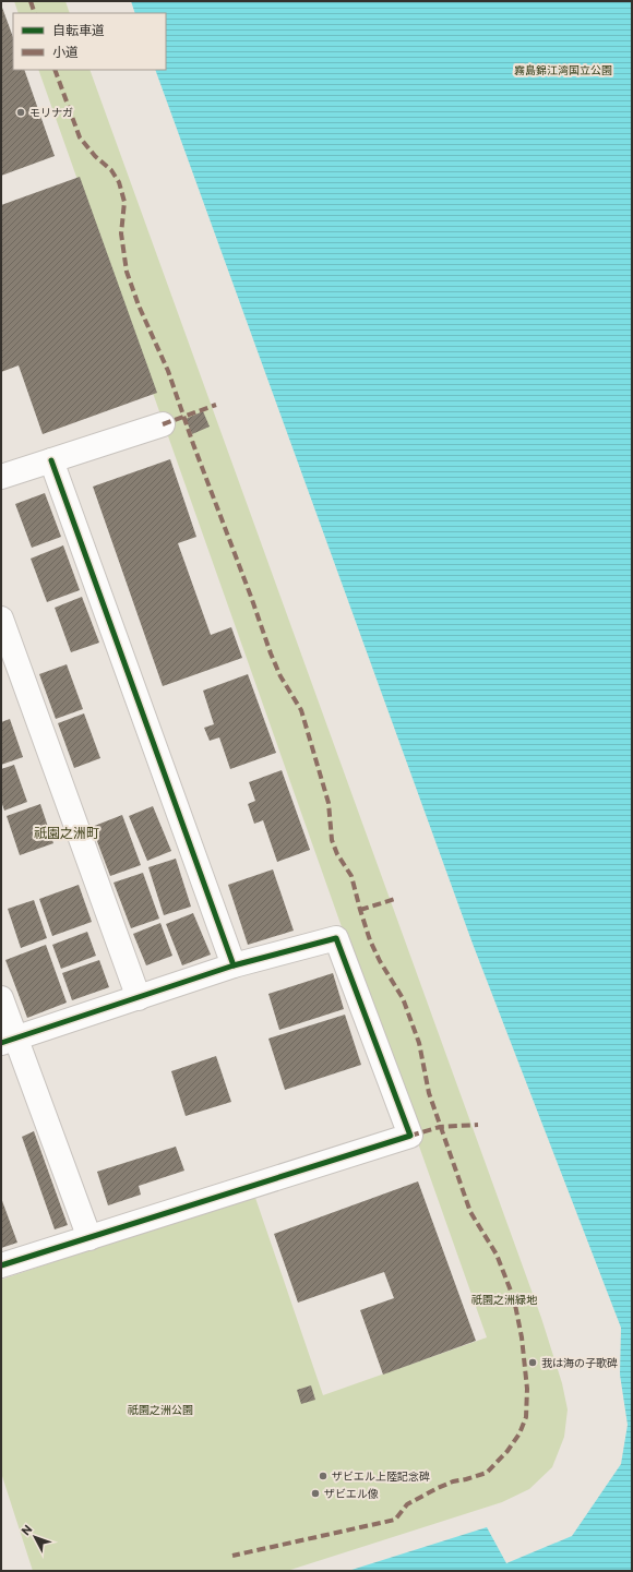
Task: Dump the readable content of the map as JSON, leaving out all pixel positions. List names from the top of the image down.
{
  "districts": ["祇園之洲町"],
  "parks": ["霧島錦江湾国立公園", "祇園之洲緑地", "祇園之洲公園"],
  "places": [
    "モリナガ",
    "我は海の子歌碑",
    "ザビエル上陸記念碑",
    "ザビエル像"
  ],
  "legend": ["自転車道", "小道"],
  "north": "top left"
}
